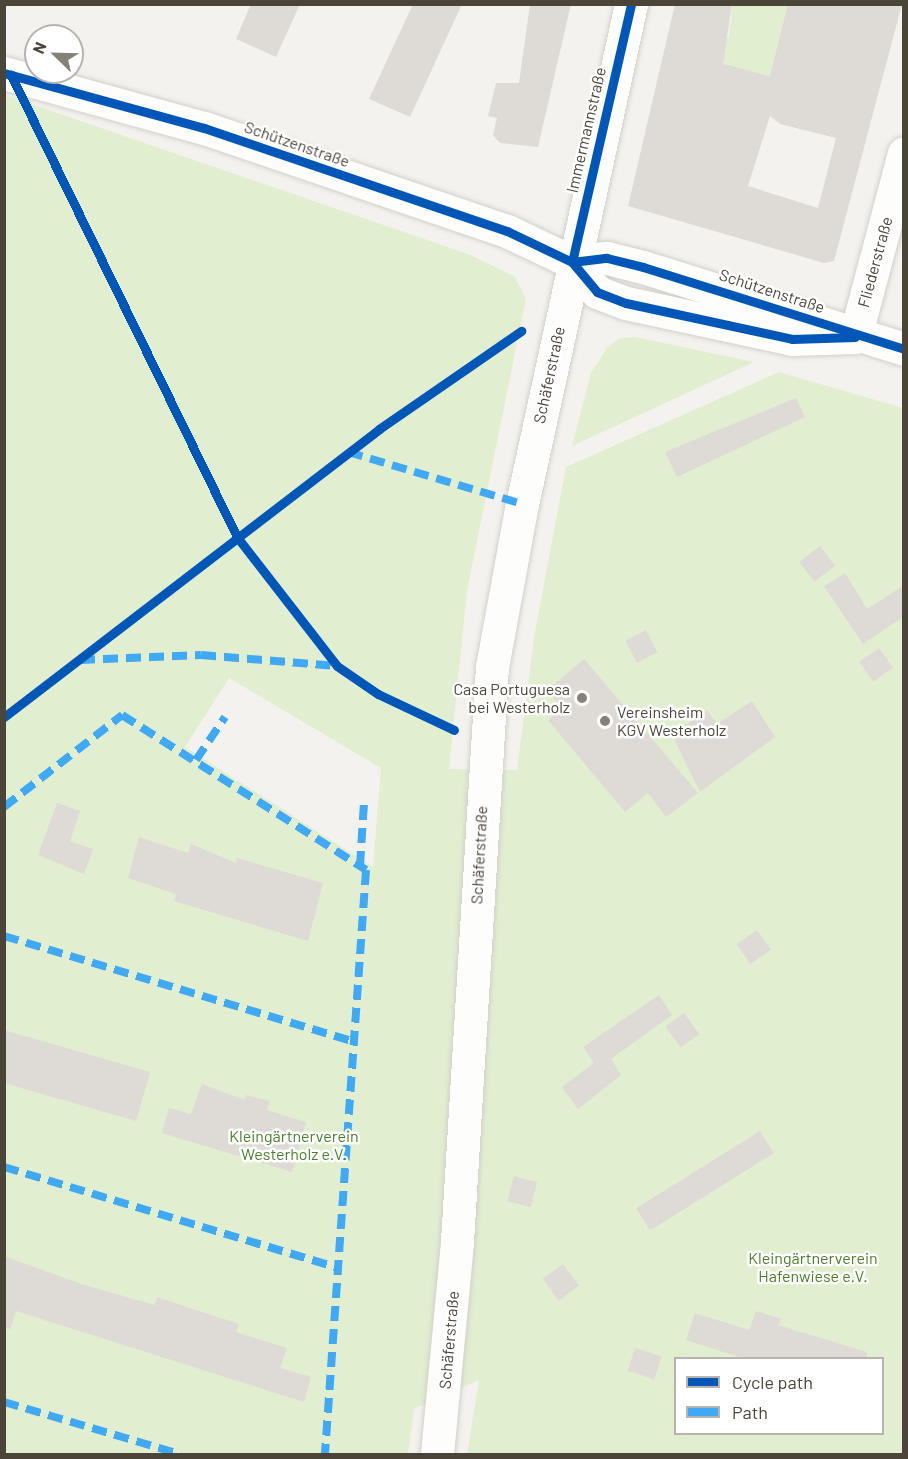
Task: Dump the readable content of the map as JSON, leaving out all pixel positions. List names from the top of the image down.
{
  "streets": {
    "street": [
      "Immermannstraße",
      "Schützenstraße",
      "Fliederstraße",
      "Schäferstraße"
    ]
  },
  "crossings": [
    ["Immermannstraße", "Schützenstraße"],
    ["Immermannstraße", "Schäferstraße"],
    ["Schützenstraße", "Fliederstraße"],
    ["Schützenstraße", "Schäferstraße"]
  ],
  "parks": ["Kleingärtnerverein Westerholz e.V.", "Kleingärtnerverein Hafenwiese e.V."],
  "places": ["Casa Portuguesa bei Westerholz", "Vereinsheim KGV Westerholz"],
  "legend": ["Cycle path", "Path"],
  "north": "top left"
}
